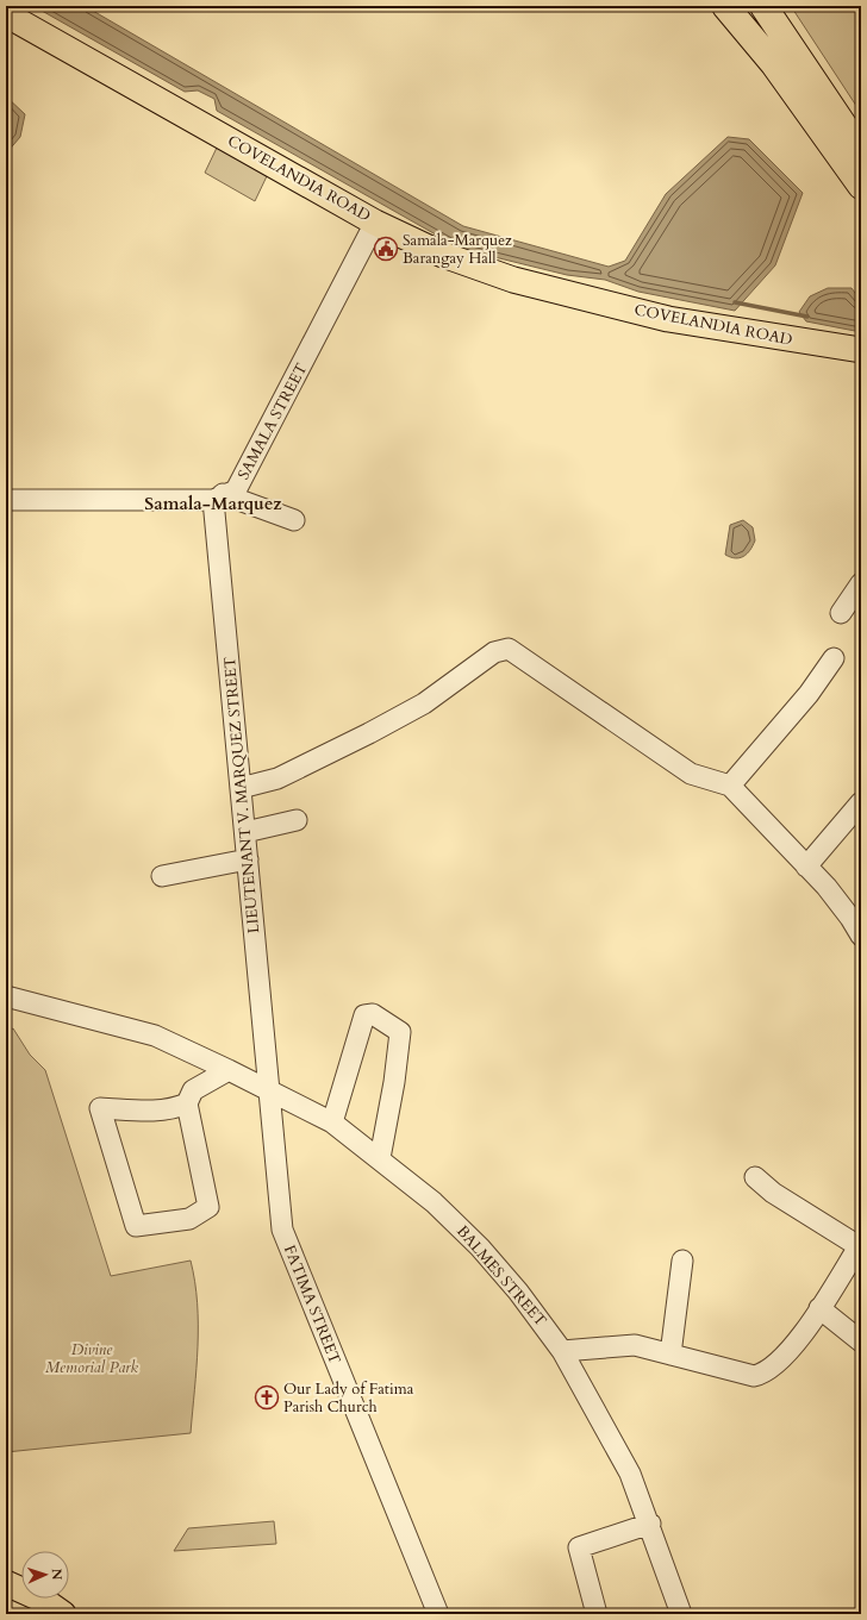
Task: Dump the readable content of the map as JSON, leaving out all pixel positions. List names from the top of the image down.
{
  "streets": {
    "main road": ["COVELANDIA ROAD"],
    "street": [
      "SAMALA STREET",
      "LIEUTENANT V. MARQUEZ STREET",
      "BALMES STREET",
      "FATIMA STREET"
    ]
  },
  "crossings": [
    ["COVELANDIA ROAD", "SAMALA STREET"],
    ["SAMALA STREET", "LIEUTENANT V. MARQUEZ STREET"],
    ["LIEUTENANT V. MARQUEZ STREET", "BALMES STREET"],
    ["LIEUTENANT V. MARQUEZ STREET", "FATIMA STREET"],
    ["BALMES STREET", "FATIMA STREET"]
  ],
  "districts": ["Samala-Marquez"],
  "parks": ["Divine Memorial Park"],
  "places": {
    "public building": ["Samala-Marquez Barangay Hall"],
    "church": ["Our Lady of Fatima Parish Church"]
  },
  "north": "right"
}
